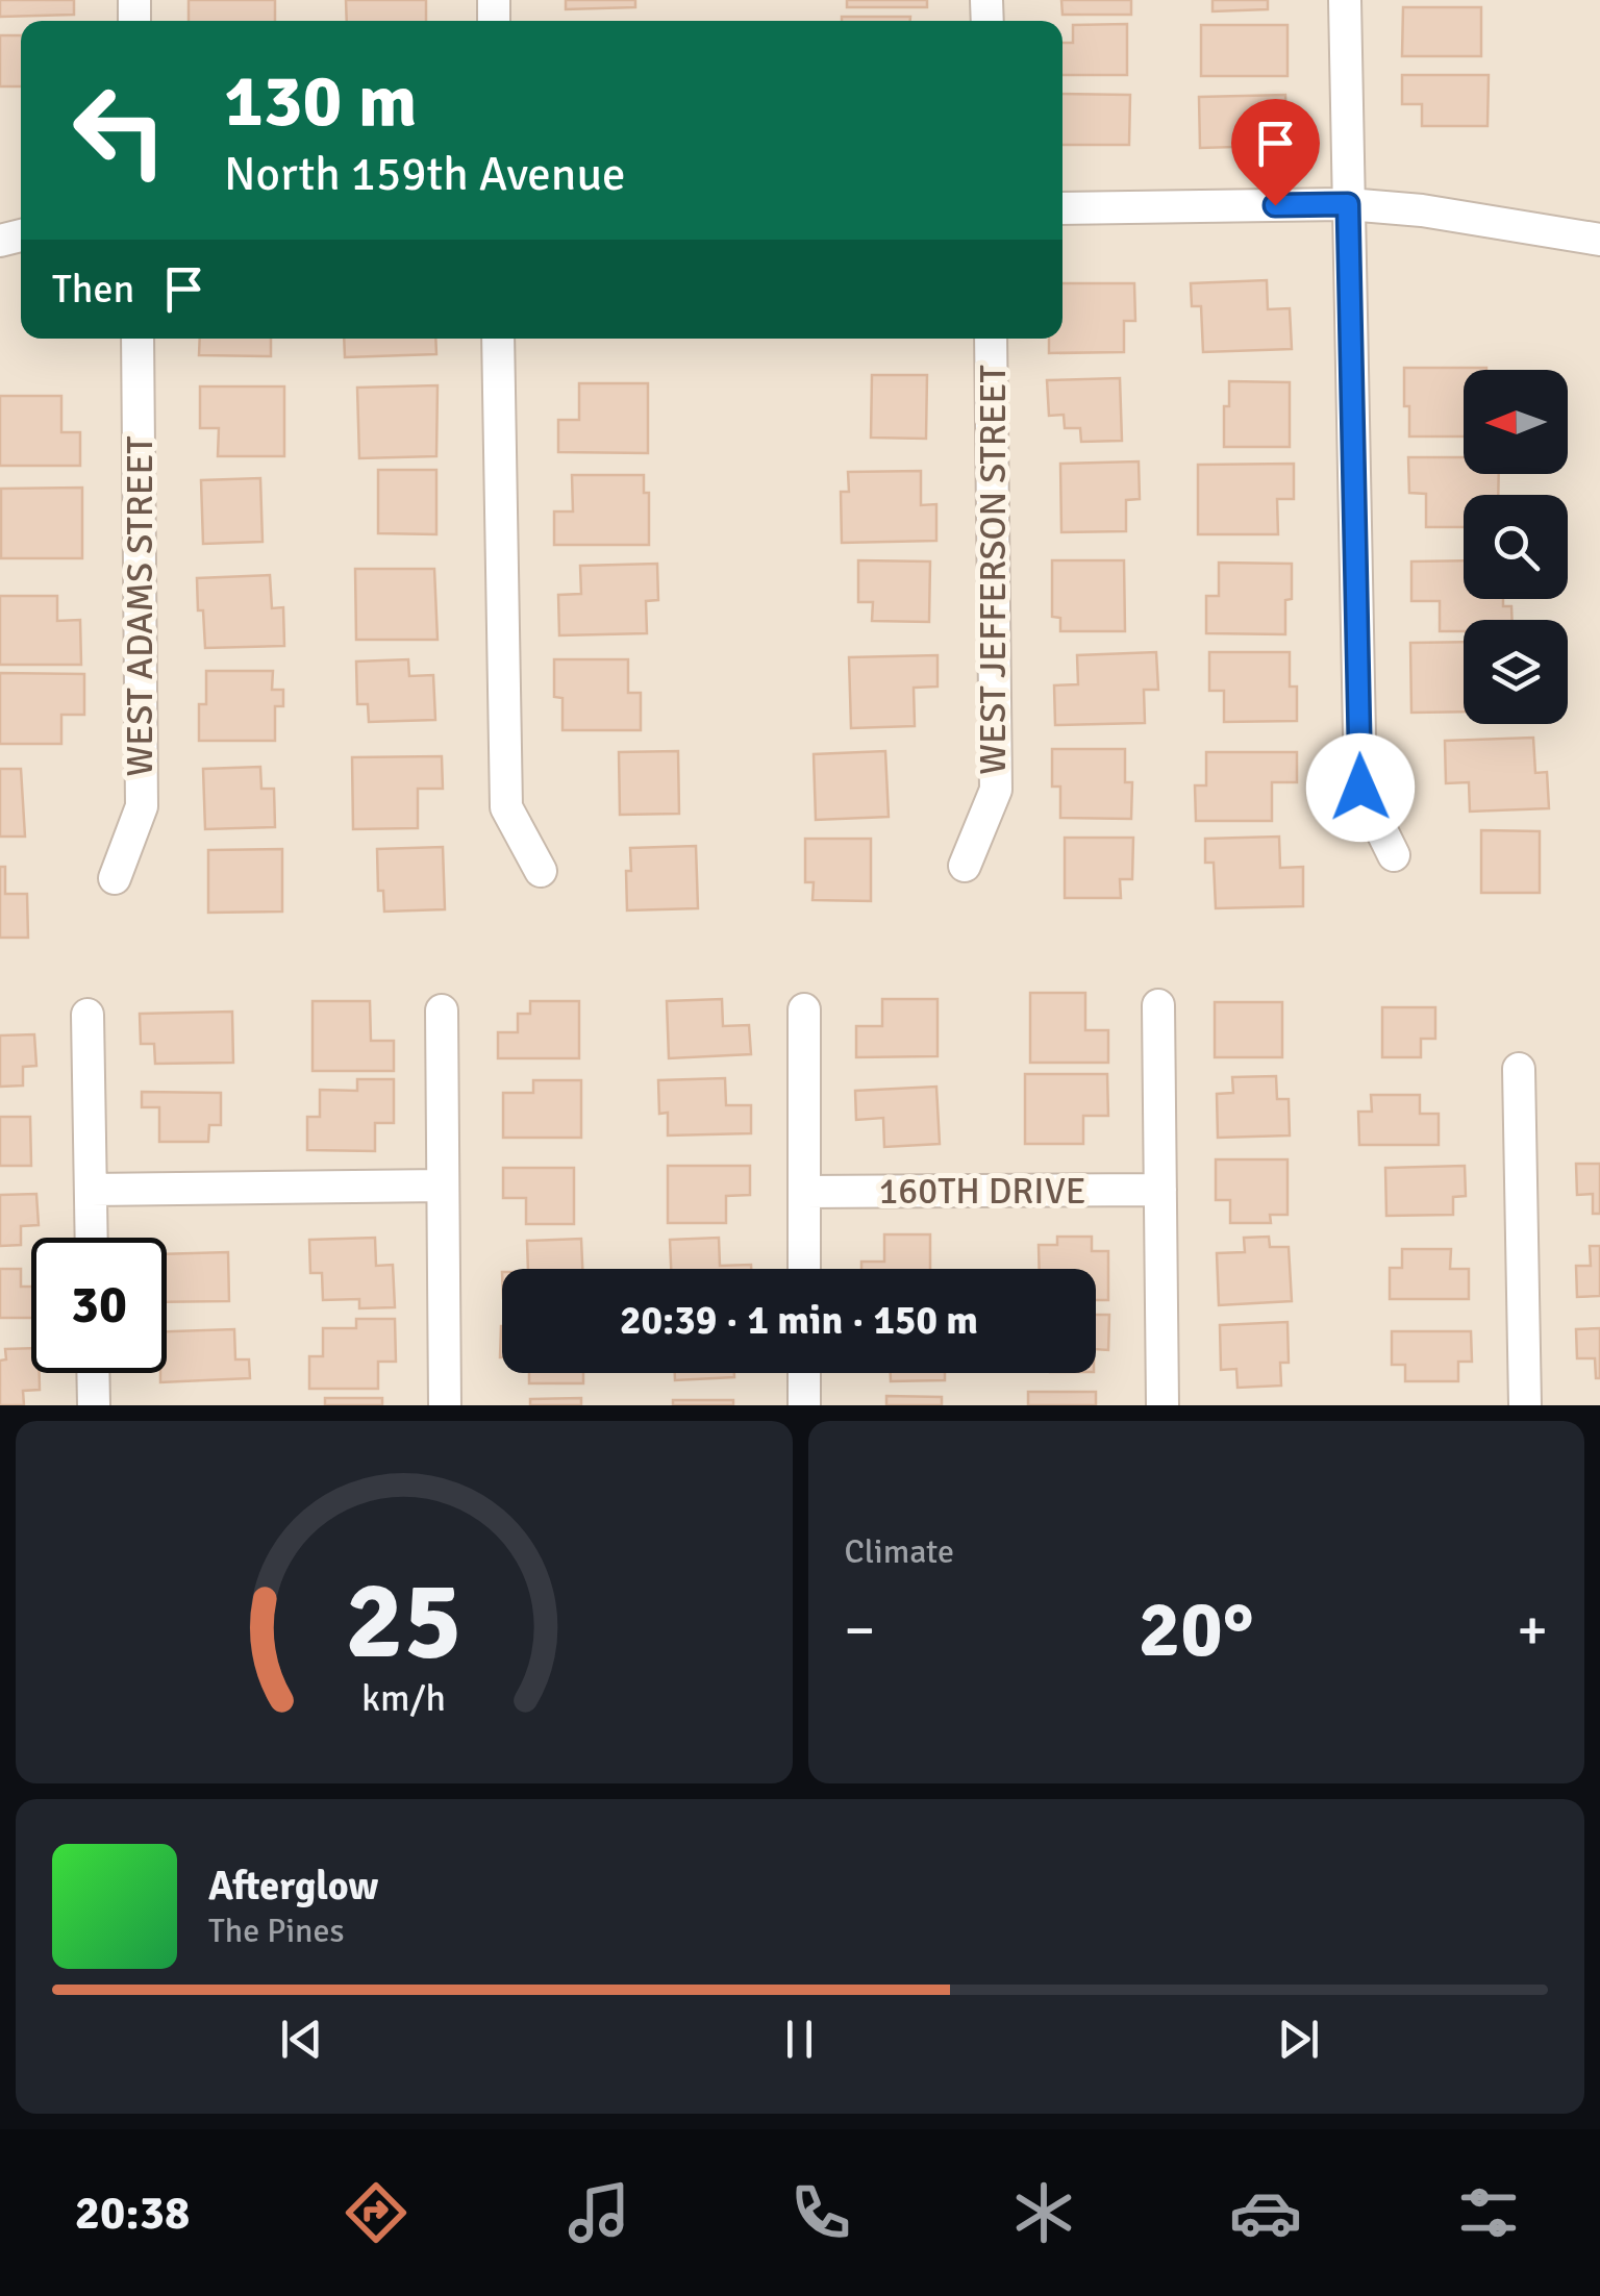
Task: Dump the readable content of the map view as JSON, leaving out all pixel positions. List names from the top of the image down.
{
  "streets": {
    "street": ["WEST JEFFERSON STREET", "WEST ADAMS STREET", "160TH DRIVE"]
  },
  "north": "left",
  "page": {
    "turn": ["130 m", "North 159th Avenue"],
    "then": "Then",
    "limit": "30",
    "trip": "20:39 · 1 min · 150 m",
    "tile": "Climate",
    "heat": ["−", "20°", "+"],
    "song": ["Afterglow", "The Pines"],
    "tabs": "20:38",
    "gauge": ["25", "km/h"]
  }
}
